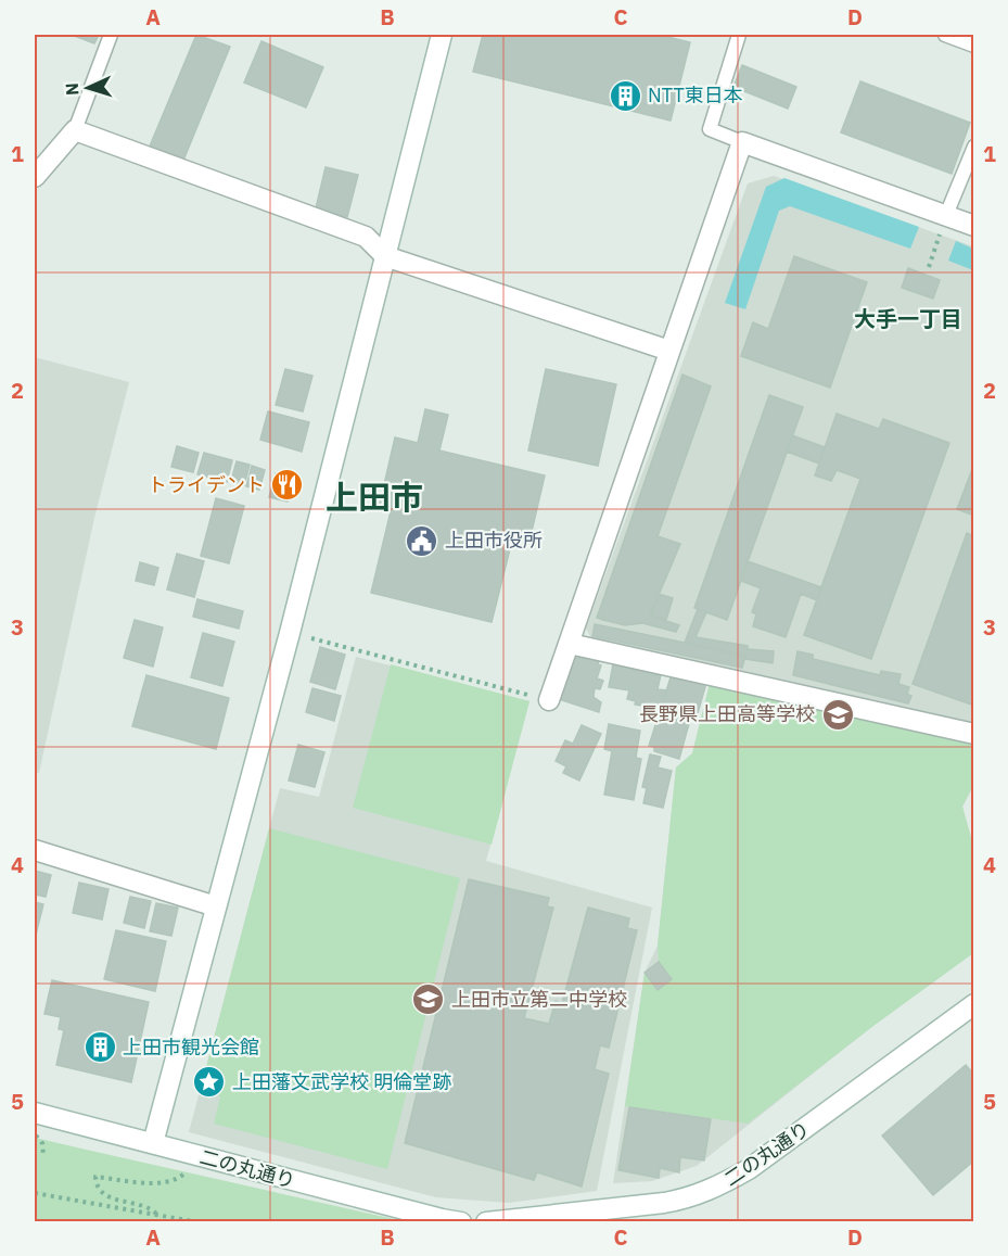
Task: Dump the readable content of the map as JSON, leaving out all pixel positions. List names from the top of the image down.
{
  "streets": {
    "street": ["二の丸通り"]
  },
  "districts": ["大手一丁目", "上田市"],
  "places": {
    "building": ["NTT東日本", "上田市観光会館"],
    "restaurant": ["トライデント"],
    "public building": ["上田市役所"],
    "school or university": ["長野県上田高等学校", "上田市立第二中学校"],
    "place": ["上田藩文武学校 明倫堂跡"]
  },
  "north": "left",
  "grid": {
    "columns": [
      "A",
      "B",
      "C",
      "D"
    ],
    "rows": [
      "1",
      "2",
      "3",
      "4",
      "5"
    ]
  }
}
